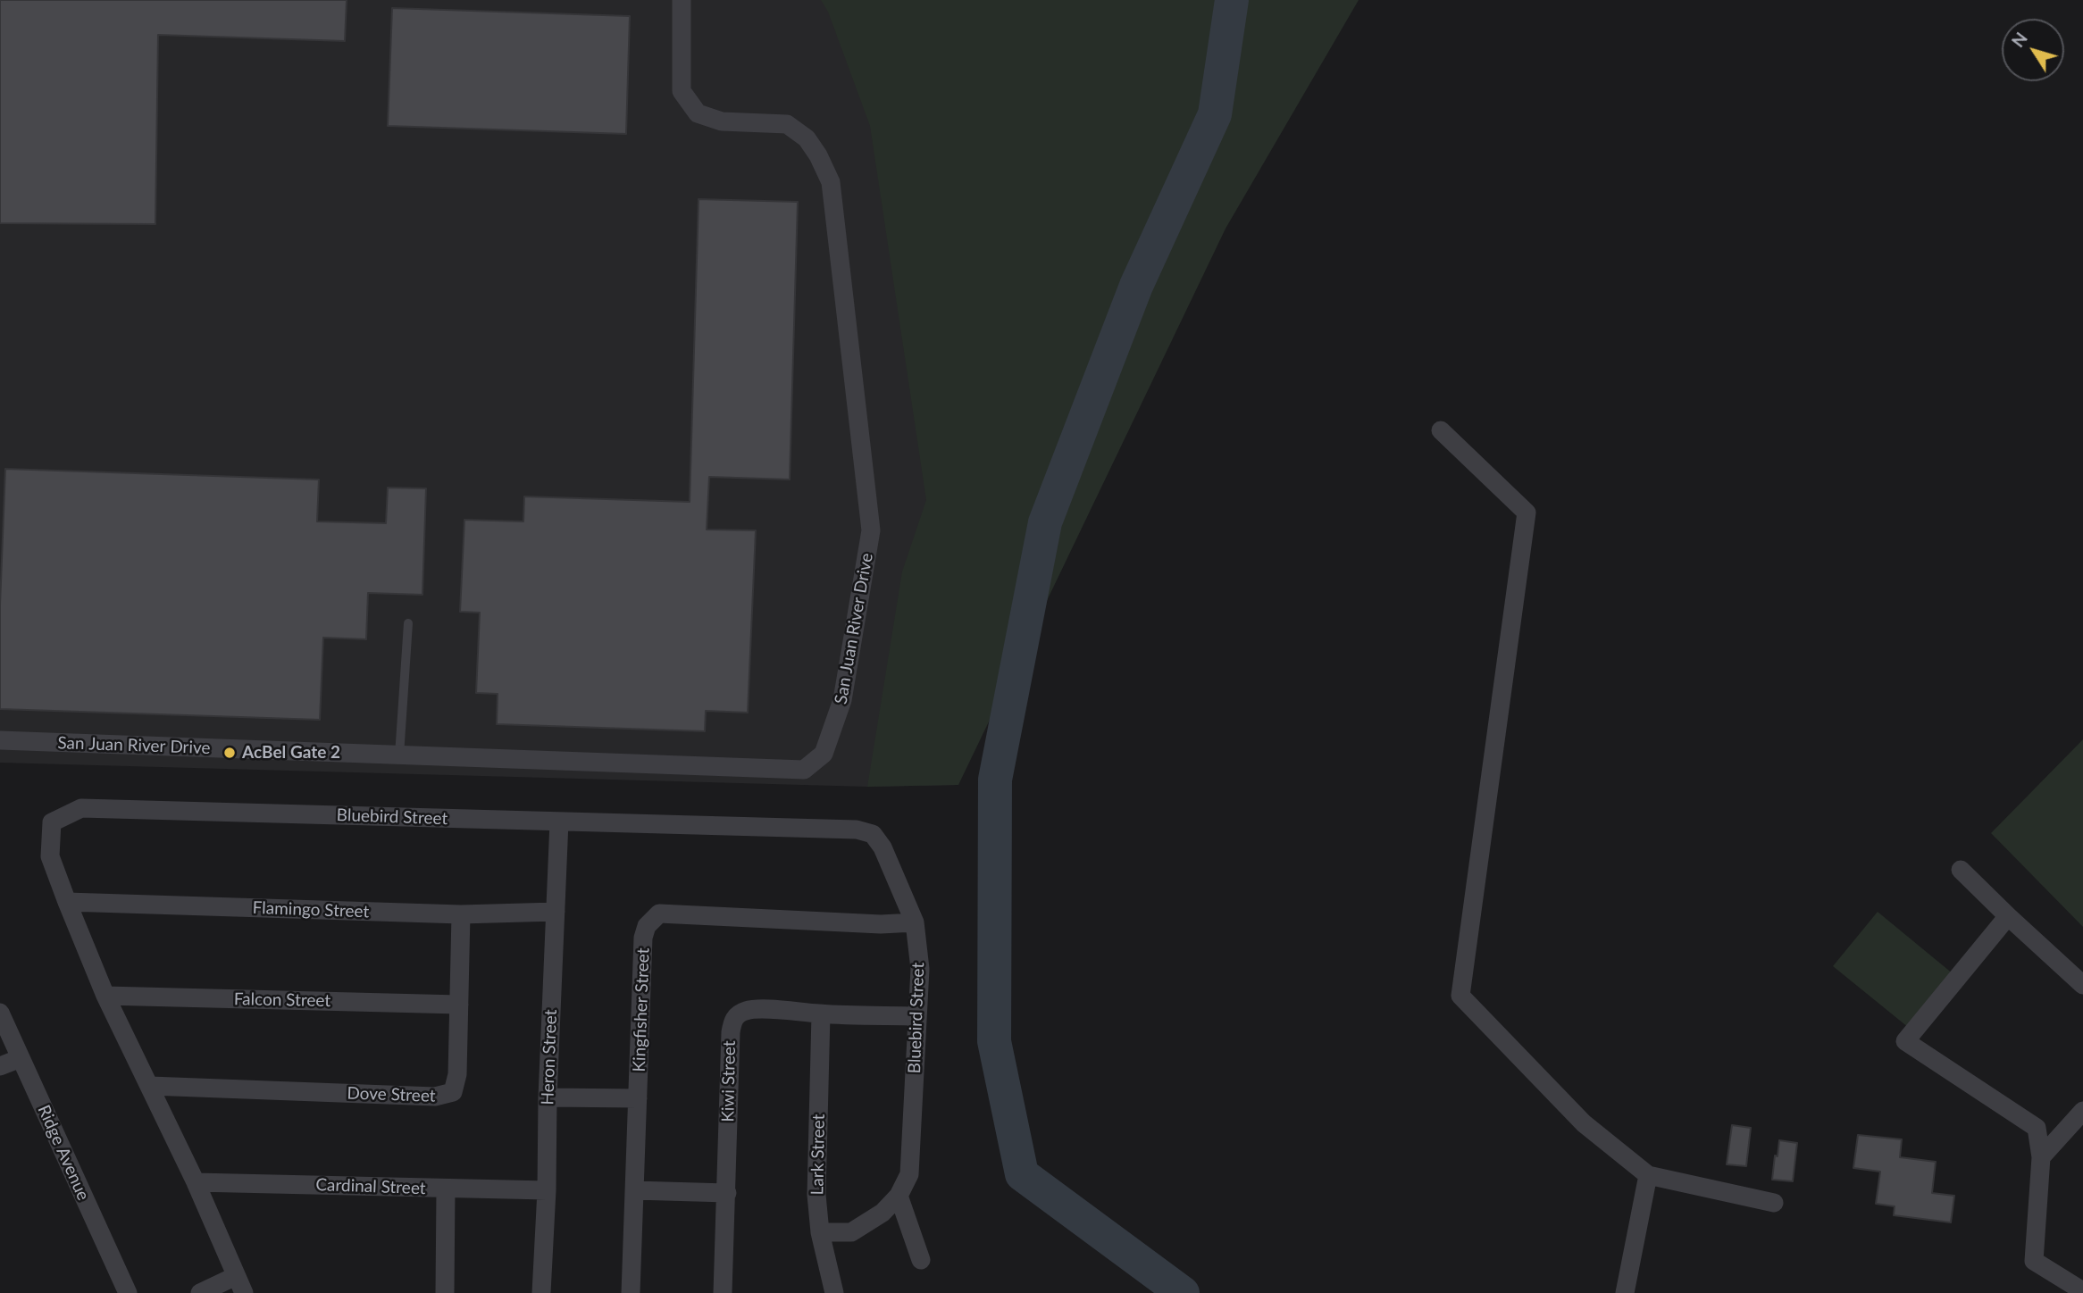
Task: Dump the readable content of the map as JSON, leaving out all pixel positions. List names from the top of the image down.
{
  "streets": {
    "street": [
      "San Juan River Drive",
      "Bluebird Street",
      "Flamingo Street",
      "Falcon Street",
      "Kingfisher Street",
      "Heron Street",
      "Kiwi Street",
      "Dove Street",
      "Ridge Avenue",
      "Lark Street",
      "Cardinal Street"
    ]
  },
  "crossings": [
    ["Bluebird Street", "Flamingo Street"],
    ["Bluebird Street", "Falcon Street"],
    ["Bluebird Street", "Kingfisher Street"],
    ["Bluebird Street", "Heron Street"],
    ["Bluebird Street", "Kiwi Street"],
    ["Bluebird Street", "Dove Street"],
    ["Bluebird Street", "Lark Street"],
    ["Bluebird Street", "Cardinal Street"],
    ["Flamingo Street", "Heron Street"],
    ["Flamingo Street", "Dove Street"],
    ["Falcon Street", "Dove Street"],
    ["Heron Street", "Cardinal Street"],
    ["Kiwi Street", "Lark Street"]
  ],
  "places": ["AcBel Gate 2"],
  "north": "top left"
}
